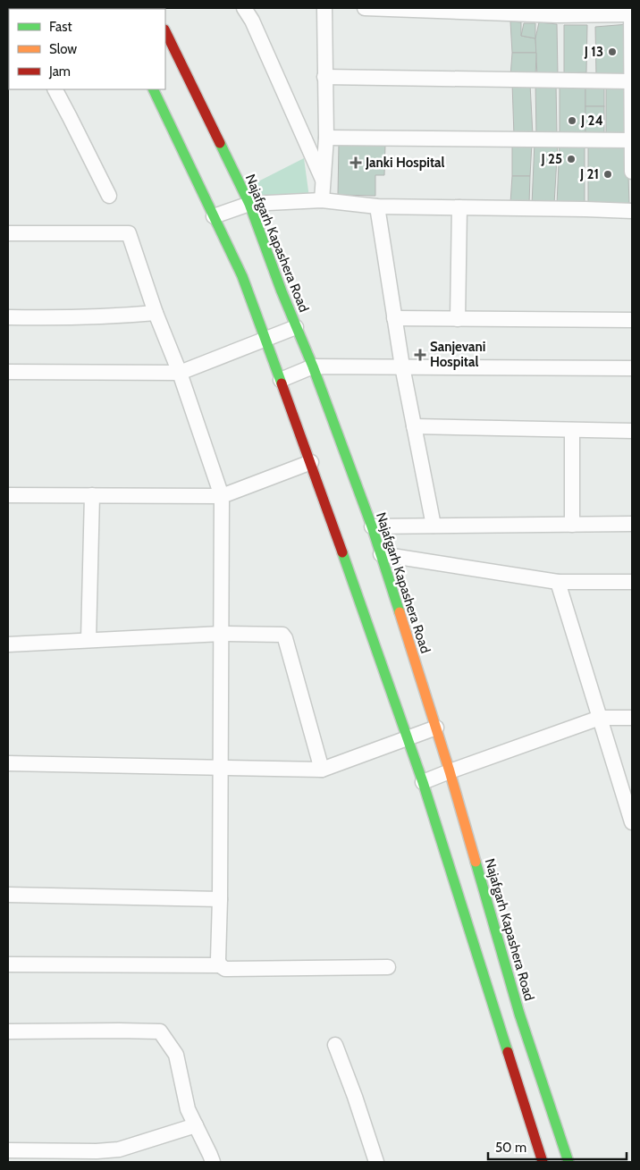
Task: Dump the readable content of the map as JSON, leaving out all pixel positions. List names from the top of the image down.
{
  "streets": {
    "main road": ["Najafgarh Kapashera Road"]
  },
  "places": {
    "other": [
      "J 13",
      "J 24",
      "J 25",
      "J 21"
    ],
    "health": ["Janki Hospital", "Sanjevani Hospital"]
  },
  "legend": ["Fast", "Slow", "Jam"],
  "scale_bar": "50 m"
}
